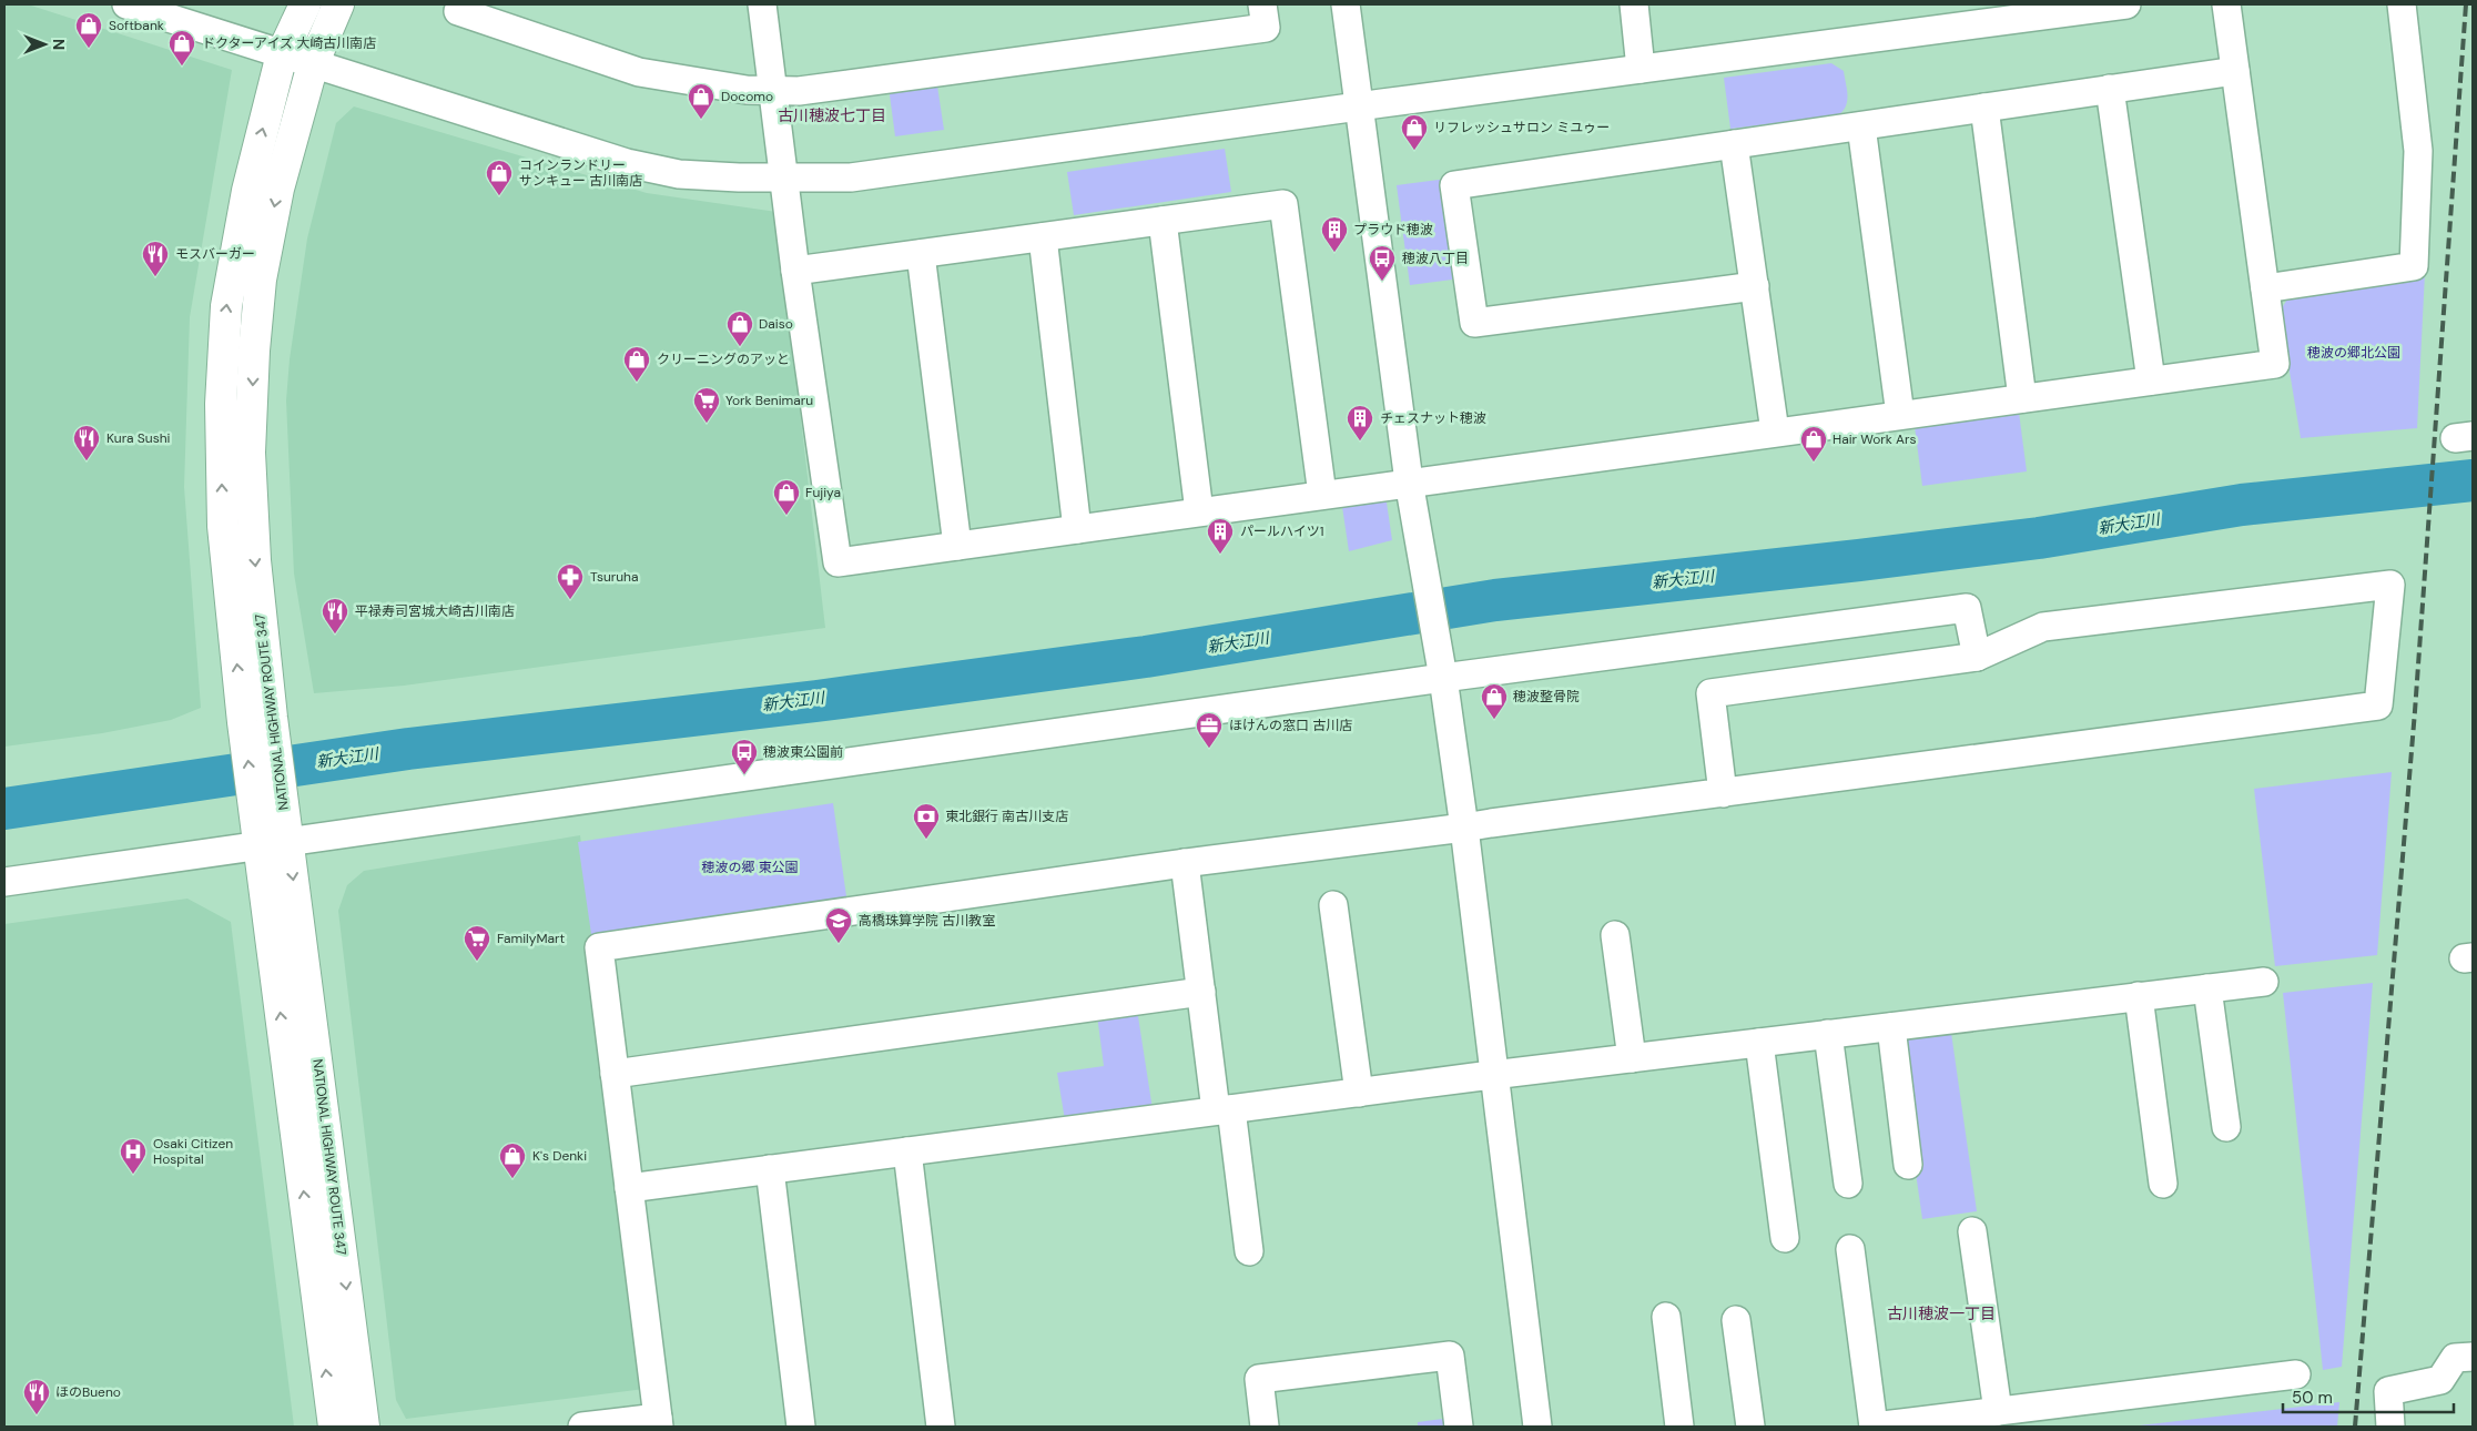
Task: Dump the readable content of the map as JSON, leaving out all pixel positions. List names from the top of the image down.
{
  "streets": {
    "highway": ["NATIONAL HIGHWAY ROUTE 347"]
  },
  "districts": ["古川穂波七丁目", "古川穂波一丁目"],
  "water": ["新大江川"],
  "parks": ["穂波の郷北公園", "穂波の郷 東公園"],
  "places": {
    "shop": [
      "Softbank",
      "ドクターアイズ 大崎古川南店",
      "Docomo",
      "リフレッシュサロン ミユゥー",
      "コインランドリー サンキュー 古川南店",
      "Daiso",
      "クリーニングのアッと",
      "Hair Work Ars",
      "Fujiya",
      "穂波整骨院",
      "K's Denki"
    ],
    "building": ["プラウド穂波", "チェスナット穂波", "パールハイツ1"],
    "restaurant": [
      "モスバーガー",
      "Kura Sushi",
      "平禄寿司宮城大崎古川南店",
      "ほのBueno"
    ],
    "bus stop": ["穂波八丁目", "穂波東公園前"],
    "supermarket": ["York Benimaru", "FamilyMart"],
    "pharmacy": ["Tsuruha"],
    "office": ["ほけんの窓口 古川店"],
    "bank": ["東北銀行 南古川支店"],
    "school or university": ["高橋珠算学院 古川教室"],
    "hospital": ["Osaki Citizen Hospital"]
  },
  "scale_bar": "50 m",
  "north": "right"
}
